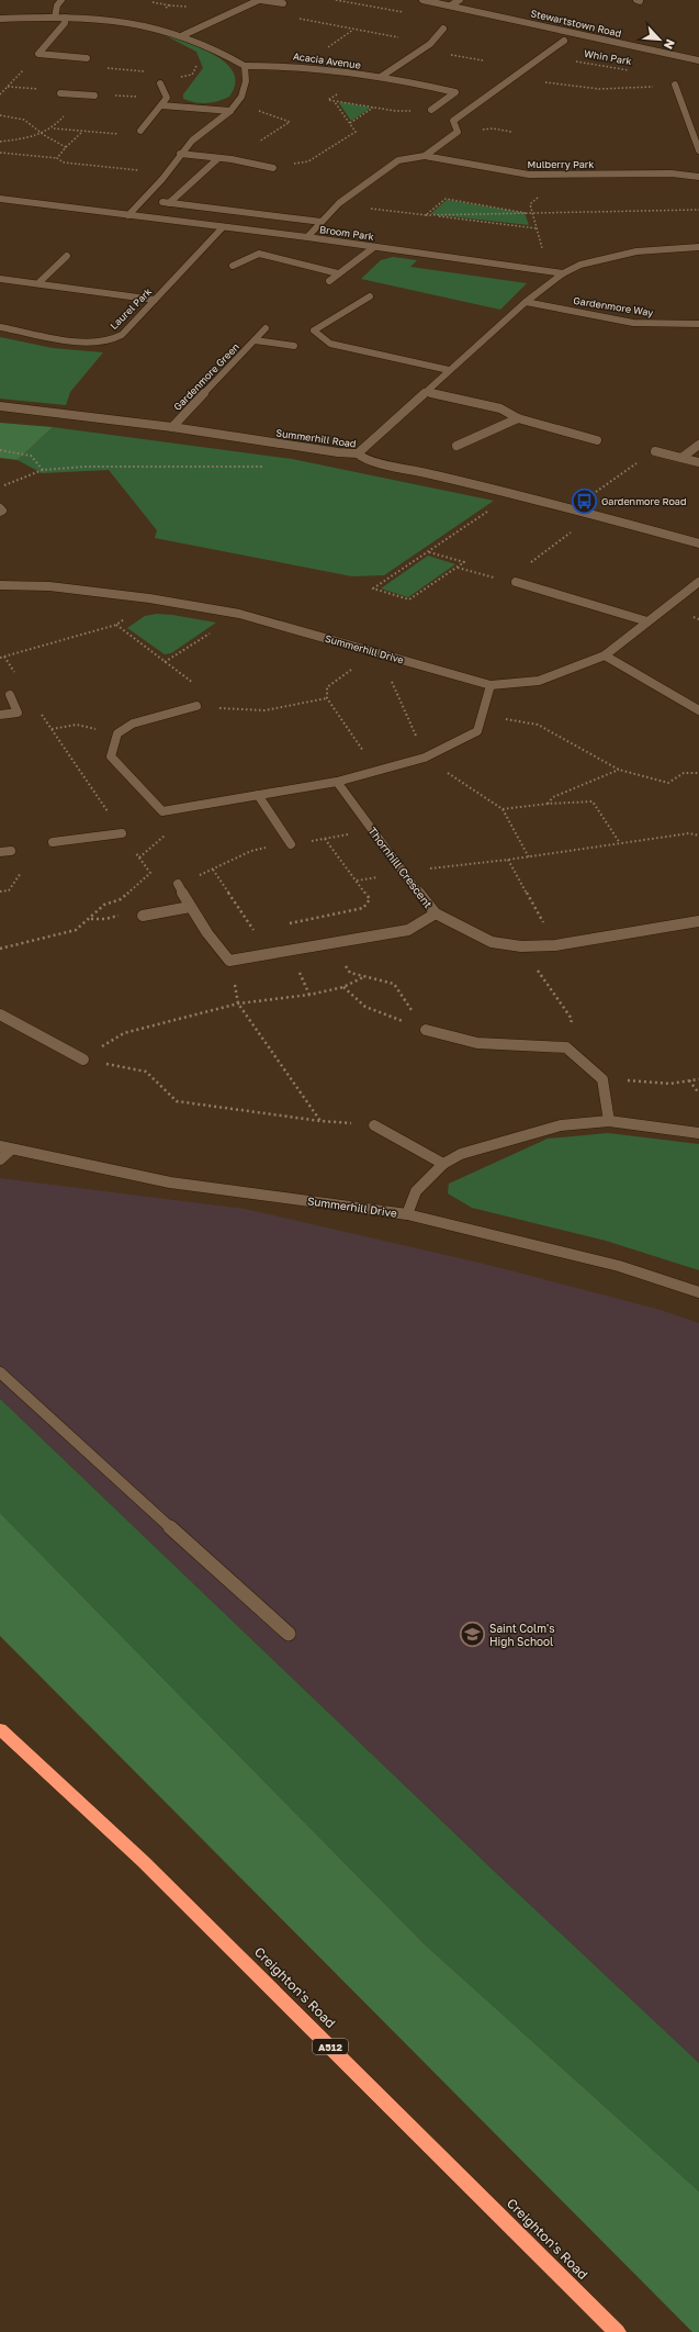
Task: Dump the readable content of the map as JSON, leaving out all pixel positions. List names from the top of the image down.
{
  "streets": {
    "highway": ["Creighton's Road", "A512"],
    "street": [
      "Stewartstown Road",
      "Acacia Avenue",
      "Mulberry Park",
      "Broom Park",
      "Gardenmore Way",
      "Laurel Park",
      "Gardenmore Green",
      "Summerhill Road",
      "Summerhill Drive",
      "Thornhill Crescent"
    ],
    "path": ["Whin Park"]
  },
  "crossings": [
    ["Mulberry Park", "Broom Park"],
    ["Broom Park", "Laurel Park"],
    ["Gardenmore Green", "Summerhill Road"]
  ],
  "places": {
    "bus stop": ["Gardenmore Road"],
    "school or university": ["Saint Colm's High School"]
  },
  "north": "bottom right"
}
